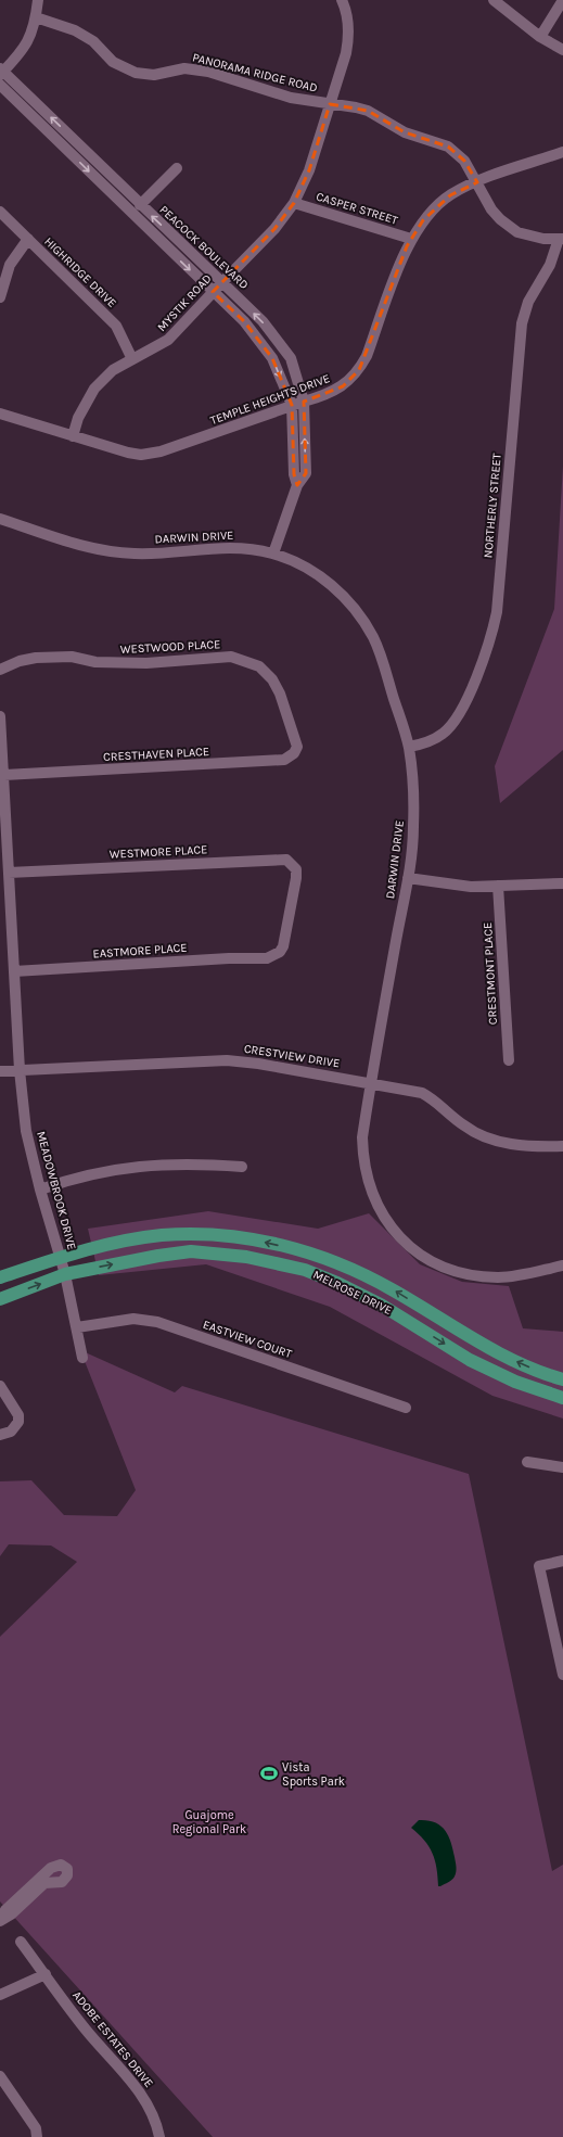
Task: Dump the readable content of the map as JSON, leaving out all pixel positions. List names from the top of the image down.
{
  "streets": {
    "main road": ["MELROSE DRIVE"],
    "street": [
      "PANORAMA RIDGE ROAD",
      "CASPER STREET",
      "PEACOCK BOULEVARD",
      "HIGHRIDGE DRIVE",
      "MYSTIK ROAD",
      "TEMPLE HEIGHTS DRIVE",
      "NORTHERLY STREET",
      "DARWIN DRIVE",
      "WESTWOOD PLACE",
      "CRESTHAVEN PLACE",
      "WESTMORE PLACE",
      "EASTMORE PLACE",
      "CRESTMONT PLACE",
      "CRESTVIEW DRIVE",
      "MEADOWBROOK DRIVE",
      "EASTVIEW COURT",
      "ADOBE ESTATES DRIVE"
    ]
  },
  "crossings": [
    ["PANORAMA RIDGE ROAD", "MYSTIK ROAD"],
    ["PANORAMA RIDGE ROAD", "TEMPLE HEIGHTS DRIVE"],
    ["PANORAMA RIDGE ROAD", "NORTHERLY STREET"],
    ["CASPER STREET", "MYSTIK ROAD"],
    ["CASPER STREET", "TEMPLE HEIGHTS DRIVE"],
    ["PEACOCK BOULEVARD", "MYSTIK ROAD"],
    ["PEACOCK BOULEVARD", "TEMPLE HEIGHTS DRIVE"],
    ["PEACOCK BOULEVARD", "DARWIN DRIVE"],
    ["HIGHRIDGE DRIVE", "MYSTIK ROAD"],
    ["MYSTIK ROAD", "TEMPLE HEIGHTS DRIVE"],
    ["NORTHERLY STREET", "DARWIN DRIVE"],
    ["DARWIN DRIVE", "CRESTVIEW DRIVE"],
    ["WESTWOOD PLACE", "CRESTHAVEN PLACE"],
    ["CRESTHAVEN PLACE", "MEADOWBROOK DRIVE"],
    ["WESTMORE PLACE", "EASTMORE PLACE"],
    ["WESTMORE PLACE", "MEADOWBROOK DRIVE"],
    ["EASTMORE PLACE", "MEADOWBROOK DRIVE"],
    ["CRESTVIEW DRIVE", "MEADOWBROOK DRIVE"],
    ["MEADOWBROOK DRIVE", "MELROSE DRIVE"],
    ["MEADOWBROOK DRIVE", "EASTVIEW COURT"]
  ],
  "parks": ["Guajome Regional Park"],
  "places": {
    "sports": ["Vista Sports Park"]
  }
}
